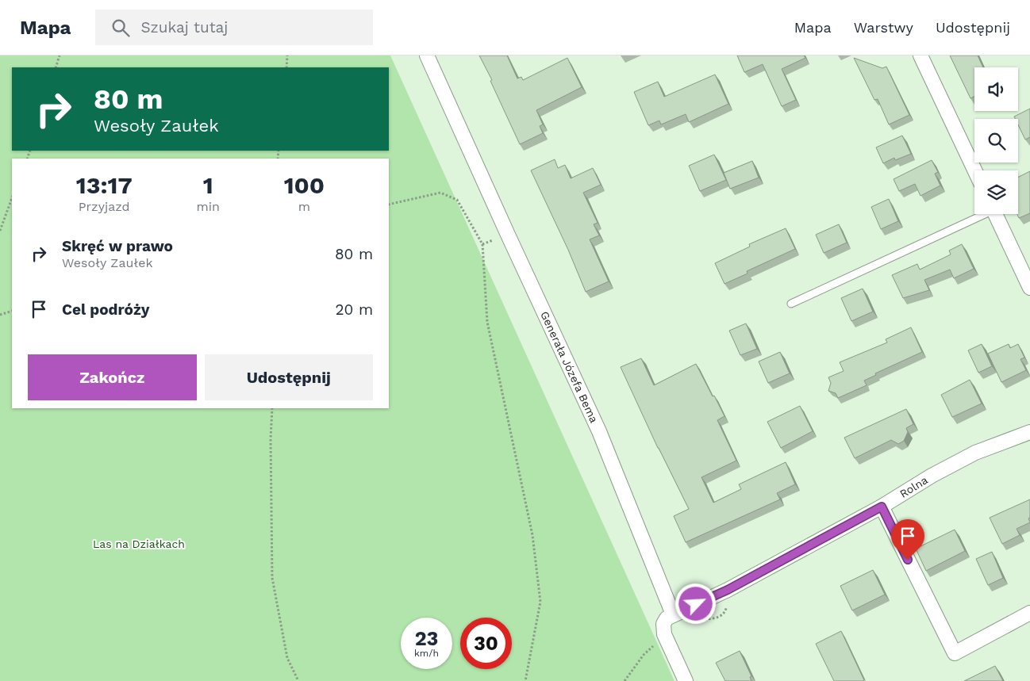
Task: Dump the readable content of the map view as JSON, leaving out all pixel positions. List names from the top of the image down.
{
  "streets": {
    "street": ["Generała Józefa Bema", "Rolna"]
  },
  "crossings": [
    ["Generała Józefa Bema", "Rolna"]
  ],
  "parks": ["Las na Działkach"],
  "page": {
    "header": "Mapa",
    "search": "Szukaj tutaj",
    "nav": ["Mapa", "Warstwy", "Udostępnij"],
    "turn": ["80 m", "Wesoły Zaułek"],
    "eta": [
      "13:17",
      "Przyjazd",
      "1",
      "min",
      "100",
      "m"
    ],
    "list": [
      {
        "name": "Skręć w prawo",
        "note": "Wesoły Zaułek",
        "value": "80 m"
      },
      {
        "name": "Cel podróży",
        "value": "20 m"
      }
    ],
    "buttons": ["Zakończ", "Udostępnij"],
    "speed": "23 km/h",
    "limit": "30"
  }
}
